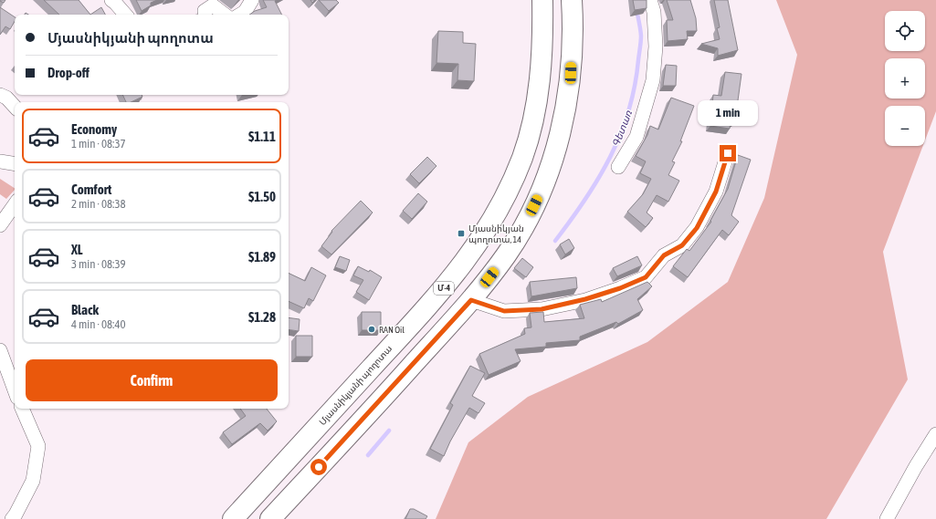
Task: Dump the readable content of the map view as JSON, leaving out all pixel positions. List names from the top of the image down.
{
  "streets": {
    "highway": ["Մ-4", "Մյասնիկյանի պողոտա"]
  },
  "water": ["Գետառ"],
  "places": {
    "transit": ["Մյասնիկյան պողոտա, 14"],
    "other": ["RAN Oil"]
  },
  "page": {
    "map_buttons": ["+", "−"],
    "banner": ["Մյասնիկյանի պողոտա", "Drop-off"],
    "bubble": "1 min",
    "list": [
      {
        "name": "Economy",
        "note": "1 min · 08:37",
        "value": "$1.11"
      },
      {
        "name": "Comfort",
        "note": "2 min · 08:38",
        "value": "$1.50"
      },
      {
        "name": "XL",
        "note": "3 min · 08:39",
        "value": "$1.89"
      },
      {
        "name": "Black",
        "note": "4 min · 08:40",
        "value": "$1.28"
      }
    ],
    "buttons": "Confirm"
  }
}
